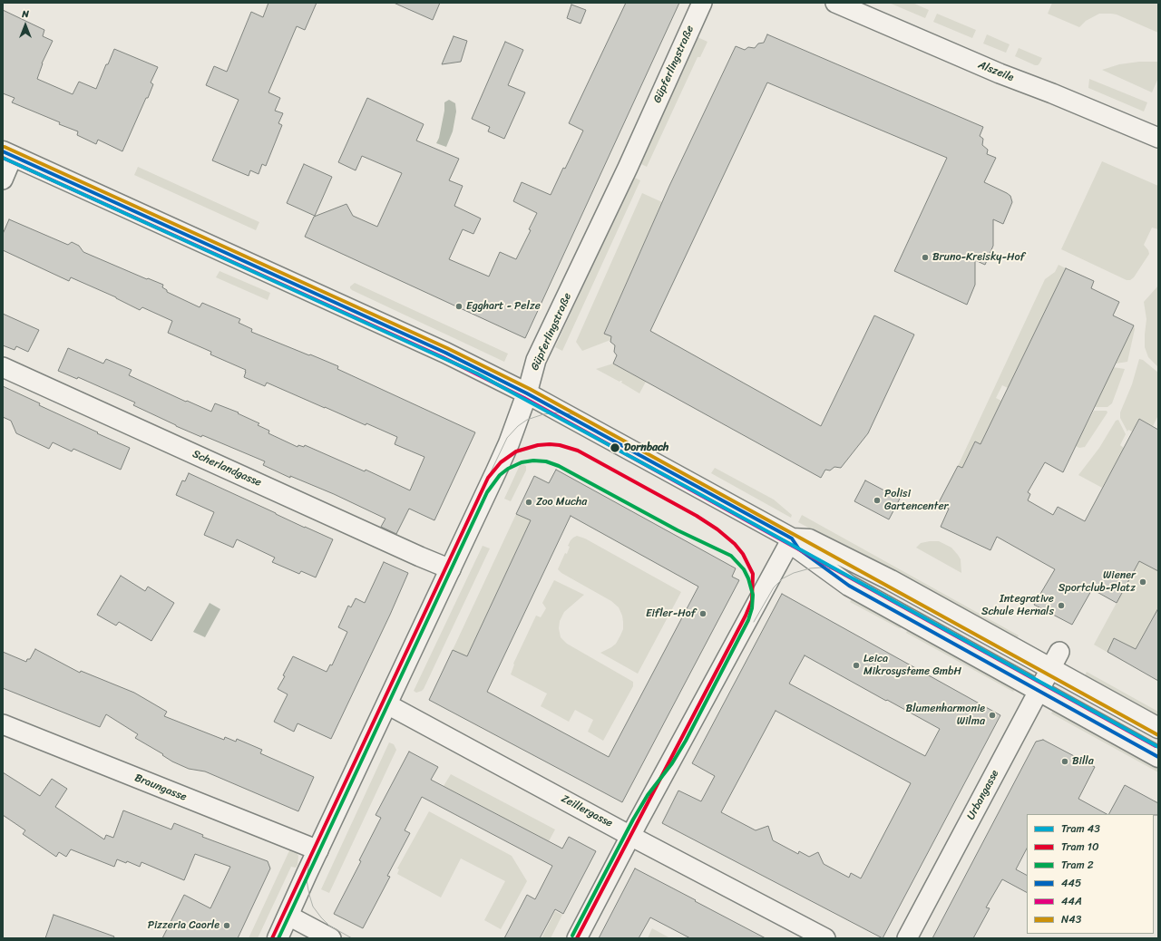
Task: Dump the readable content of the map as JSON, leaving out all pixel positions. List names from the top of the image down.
{
  "streets": {
    "main road": ["Güpferlingstraße"],
    "street": [
      "Alszeile",
      "Scherlandgasse",
      "Braungasse",
      "Urbangasse",
      "Zeillergasse"
    ]
  },
  "crossings": [
    ["Güpferlingstraße", "Scherlandgasse"],
    ["Güpferlingstraße", "Braungasse"],
    ["Güpferlingstraße", "Zeillergasse"]
  ],
  "places": [
    "Bruno-Kreisky-Hof",
    "Egghart - Pelze",
    "Dornbach",
    "Polisi Gartencenter",
    "Zoo Mucha",
    "Wiener Sportclub-Platz",
    "Integrative Schule Hernals",
    "Eifler-Hof",
    "Leica Mikrosysteme GmbH",
    "Blumenharmonie Wilma",
    "Billa",
    "Pizzeria Caorle"
  ],
  "lines": [
    "transit line N43",
    "transit line 445",
    "tram line 43",
    "transit line 44A",
    "tram line 10",
    "tram line 2"
  ],
  "legend": [
    "Tram 43",
    "Tram 10",
    "Tram 2",
    "445",
    "44A",
    "N43"
  ],
  "north": "top"
}
